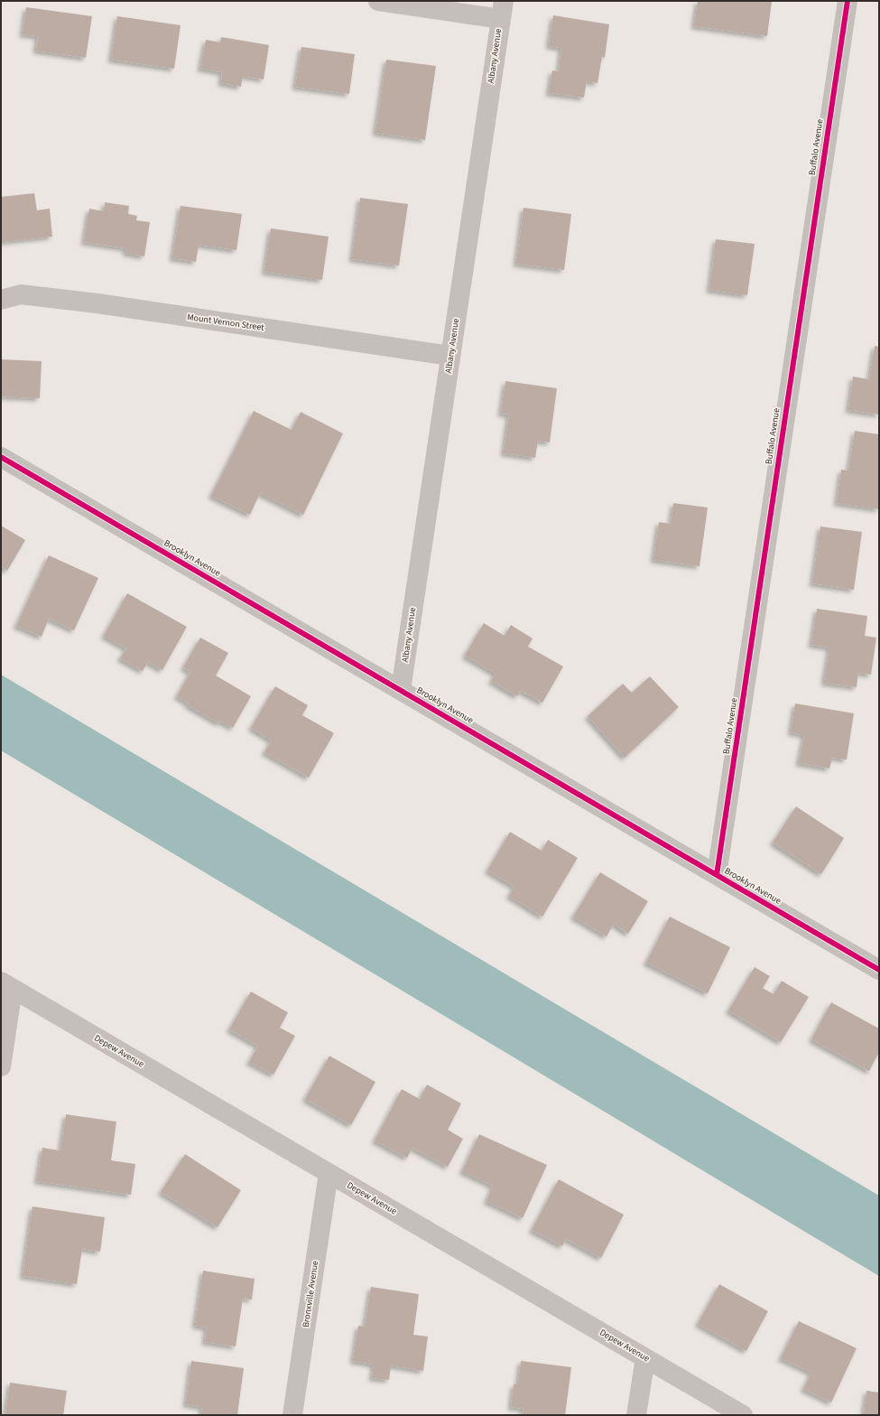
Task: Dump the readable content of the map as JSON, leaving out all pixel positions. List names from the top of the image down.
{
  "streets": {
    "street": [
      "Albany Avenue",
      "Buffalo Avenue",
      "Mount Vernon Street",
      "Brooklyn Avenue",
      "Depew Avenue",
      "Bronxville Avenue"
    ]
  },
  "crossings": [
    ["Albany Avenue", "Mount Vernon Street"],
    ["Albany Avenue", "Brooklyn Avenue"],
    ["Buffalo Avenue", "Brooklyn Avenue"],
    ["Depew Avenue", "Bronxville Avenue"]
  ]
}
